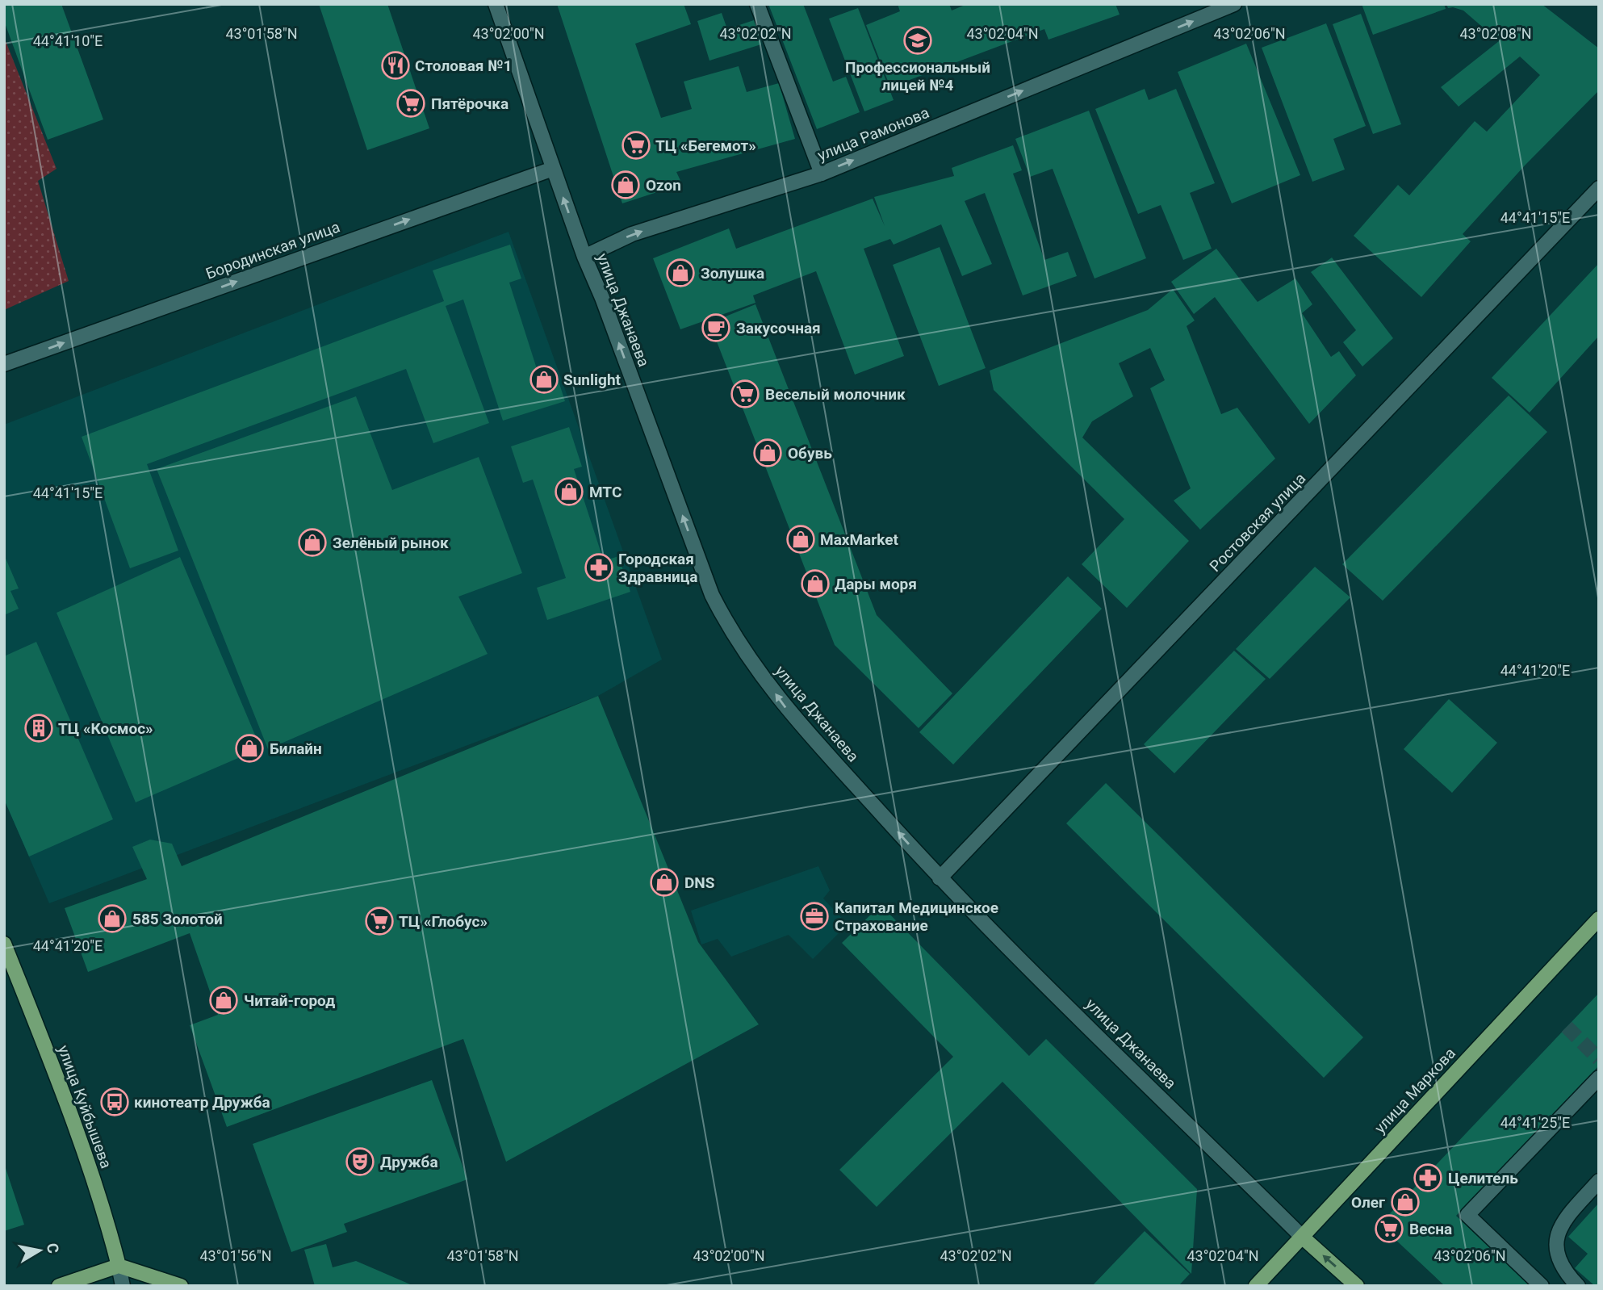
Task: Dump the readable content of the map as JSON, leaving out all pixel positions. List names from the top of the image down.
{
  "streets": {
    "main road": ["улица Джанаева", "улица Маркова", "улица Куйбышева"],
    "street": ["улица Рамонова", "Бородинская улица", "Ростовская улица"]
  },
  "crossings": [
    ["улица Рамонова", "улица Джанаева"],
    ["Бородинская улица", "улица Джанаева"],
    ["улица Джанаева", "Ростовская улица"],
    ["улица Джанаева", "улица Маркова"]
  ],
  "one_way": ["улица Рамонова", "Бородинская улица", "улица Джанаева"],
  "places": {
    "school or university": ["Профессиональный лицей №4"],
    "restaurant": ["Столовая №1"],
    "supermarket": [
      "Пятёрочка",
      "ТЦ «Бегемот»",
      "Веселый молочник",
      "ТЦ «Глобус»",
      "Весна"
    ],
    "shop": [
      "Ozon",
      "Золушка",
      "Sunlight",
      "Обувь",
      "МТС",
      "MaxMarket",
      "Зелёный рынок",
      "Дары моря",
      "Билайн",
      "DNS",
      "585 Золотой",
      "Читай-город",
      "Олег"
    ],
    "cafe": ["Закусочная"],
    "pharmacy": ["Городская Здравница", "Целитель"],
    "building": ["ТЦ «Космос»"],
    "office": ["Капитал Медицинское Страхование"],
    "bus stop": ["кинотеатр Дружба"],
    "theatre": ["Дружба"]
  },
  "north": "right",
  "coordinates": [
    "43°01'58\"N",
    "43°02'00\"N",
    "43°02'02\"N",
    "43°02'04\"N",
    "43°02'06\"N",
    "43°02'08\"N",
    "44°41'10\"E",
    "44°41'15\"E",
    "44°41'20\"E",
    "44°41'25\"E",
    "43°01'56\"N"
  ]
}
